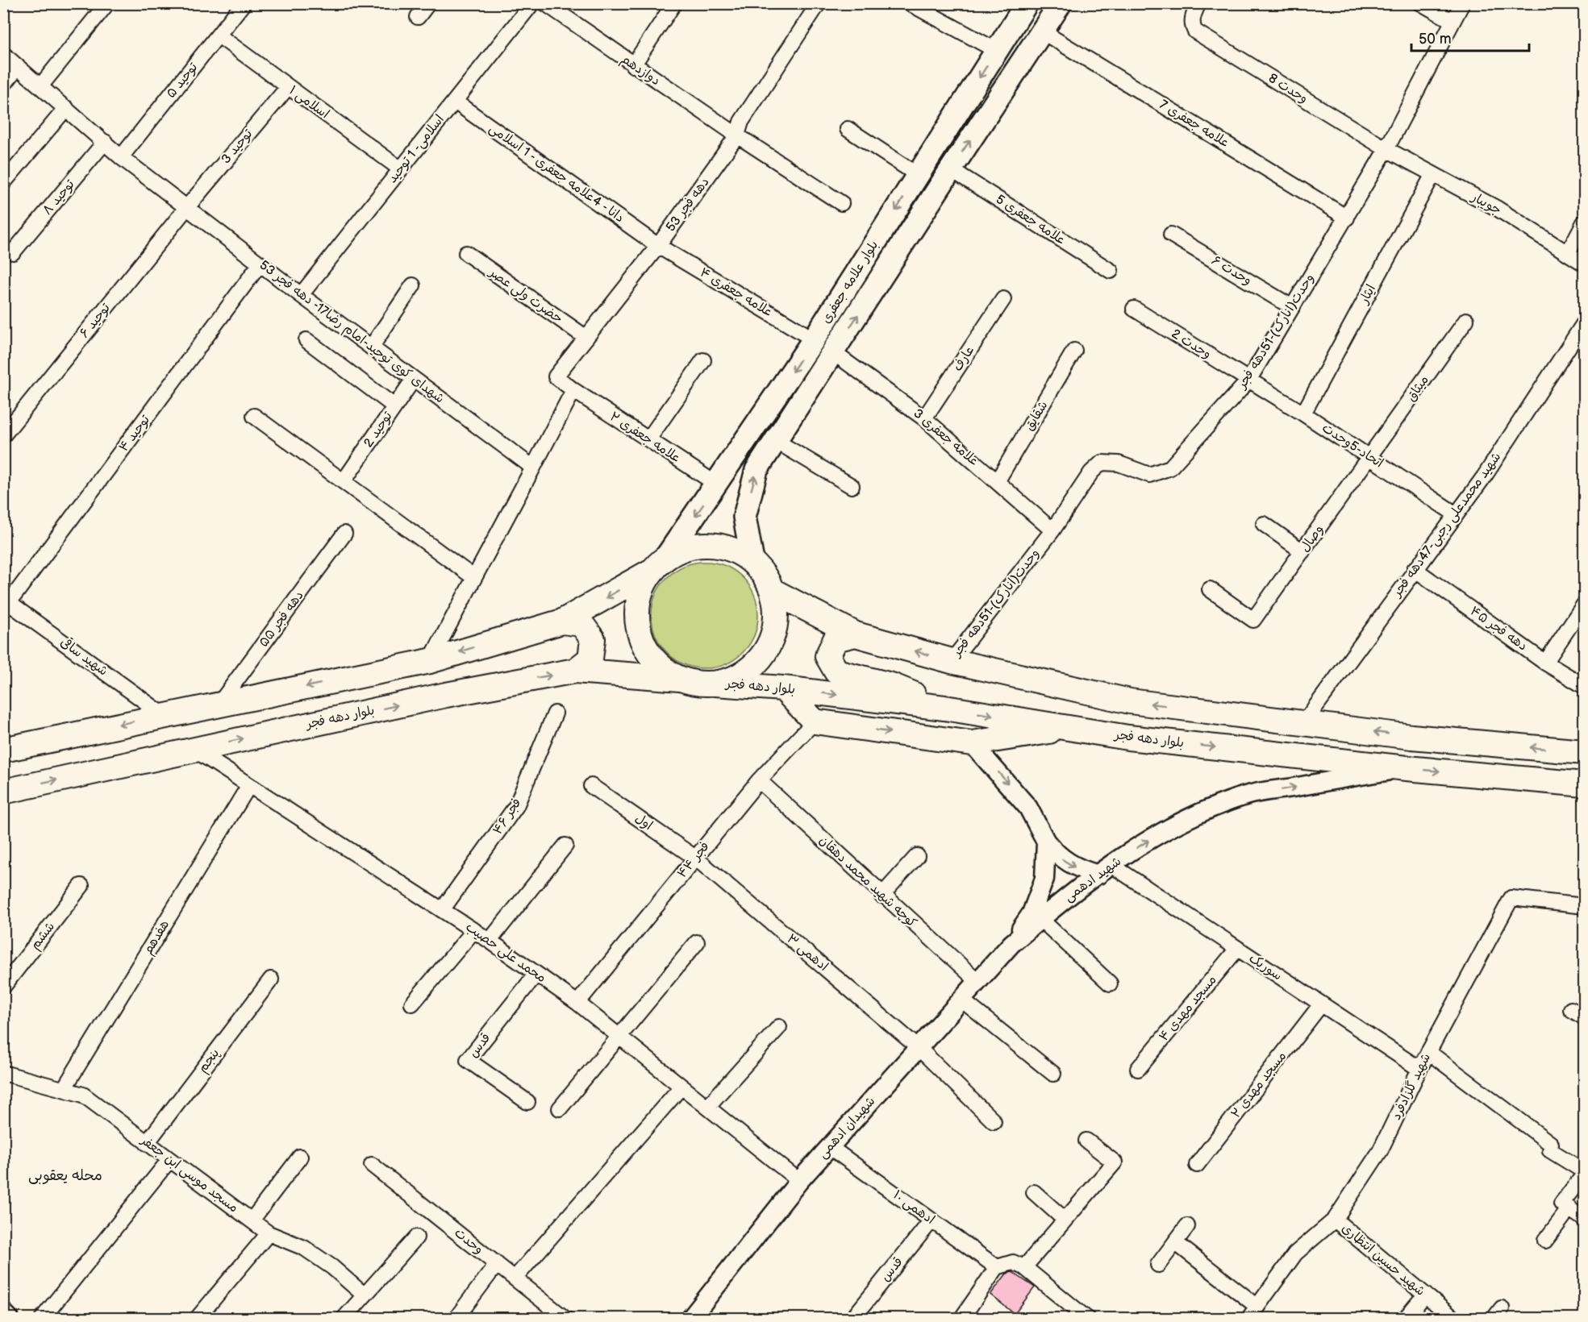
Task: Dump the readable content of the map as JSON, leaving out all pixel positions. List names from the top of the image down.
{
  "streets": {
    "main road": ["بلوار علامه جعفری", "بلوار دهه فجر"],
    "street": [
      "دوازدهم",
      "توحید ۵",
      "وحدت 8",
      "اسلامی ۱",
      "علامه جعفری 7",
      "توحید 3",
      "اسلامی- 1 توحید",
      "دانا - 4علامه جعفری - 1 اسلامی",
      "توحید ۸",
      "جویبار",
      "دهه فجر 53",
      "علامه جعفری 5",
      "وحدت ۶",
      "علامه جعفری ۴",
      "ایثار",
      "حضرت ولی عصر",
      "توحید ۶",
      "وحدت(انارک)-51دهه فجر",
      "شهدای کوی توحید-امام رضا17- دهه فجر 53",
      "وحدت 2",
      "عارف",
      "میثاق",
      "شقایق",
      "توحید 2",
      "توحید ۴",
      "علامه جعفری ۲",
      "علامه جعفری 3",
      "اتحاد-5وحدت",
      "شهید محمدعلی رجبی-47دهه فجر",
      "وصال",
      "دهه فجر ۵۵",
      "دهه فجر ۴۵",
      "شهید ساقی",
      "فجر ۴۶",
      "اول",
      "فجر ۴۴",
      "شهید ادهمی",
      "کوچه شهید محمد دهقان",
      "ششم",
      "هفدهم",
      "محمد علی حصیب",
      "ادهمی ۳",
      "سوریک",
      "مسجد مهدی ۴",
      "قدس",
      "پنجم",
      "مسجد مهدی ۲",
      "شهید گلزادفرد",
      "شهیدان ادهمی",
      "مسجد موسی ابن جعفر",
      "ادهمی ۱۰",
      "وحدت",
      "شهید حسین انتظاری"
    ]
  },
  "crossings": [
    ["دوازدهم", "دهه فجر 53"],
    ["توحید ۵", "اسلامی ۱"],
    ["توحید ۵", "شهدای کوی توحید-امام رضا17- دهه فجر 53"],
    ["وحدت 8", "جویبار"],
    ["وحدت 8", "وحدت(انارک)-51دهه فجر"],
    ["اسلامی ۱", "توحید 3"],
    ["اسلامی ۱", "اسلامی- 1 توحید"],
    ["علامه جعفری 7", "بلوار علامه جعفری"],
    ["علامه جعفری 7", "وحدت(انارک)-51دهه فجر"],
    ["توحید 3", "توحید ۶"],
    ["توحید 3", "شهدای کوی توحید-امام رضا17- دهه فجر 53"],
    ["اسلامی- 1 توحید", "دانا - 4علامه جعفری - 1 اسلامی"],
    ["اسلامی- 1 توحید", "شهدای کوی توحید-امام رضا17- دهه فجر 53"],
    ["دانا - 4علامه جعفری - 1 اسلامی", "دهه فجر 53"],
    ["دانا - 4علامه جعفری - 1 اسلامی", "علامه جعفری ۴"],
    ["توحید ۸", "شهدای کوی توحید-امام رضا17- دهه فجر 53"],
    ["جویبار", "ایثار"],
    ["جویبار", "وحدت(انارک)-51دهه فجر"],
    ["دهه فجر 53", "علامه جعفری ۴"],
    ["دهه فجر 53", "حضرت ولی عصر"],
    ["دهه فجر 53", "علامه جعفری ۲"],
    ["علامه جعفری 5", "بلوار علامه جعفری"],
    ["وحدت ۶", "وحدت(انارک)-51دهه فجر"],
    ["بلوار علامه جعفری", "علامه جعفری ۴"],
    ["بلوار علامه جعفری", "علامه جعفری ۲"],
    ["بلوار علامه جعفری", "علامه جعفری 3"],
    ["بلوار علامه جعفری", "بلوار دهه فجر"],
    ["ایثار", "اتحاد-5وحدت"],
    ["توحید ۶", "شهدای کوی توحید-امام رضا17- دهه فجر 53"],
    ["وحدت(انارک)-51دهه فجر", "وحدت 2"],
    ["وحدت(انارک)-51دهه فجر", "علامه جعفری 3"],
    ["وحدت(انارک)-51دهه فجر", "اتحاد-5وحدت"],
    ["شهدای کوی توحید-امام رضا17- دهه فجر 53", "توحید 2"],
    ["شهدای کوی توحید-امام رضا17- دهه فجر 53", "توحید ۴"],
    ["وحدت 2", "اتحاد-5وحدت"],
    ["عارف", "علامه جعفری 3"],
    ["میثاق", "اتحاد-5وحدت"],
    ["میثاق", "وصال"],
    ["شقایق", "علامه جعفری 3"],
    ["توحید ۴", "شهید ساقی"],
    ["اتحاد-5وحدت", "شهید محمدعلی رجبی-47دهه فجر"],
    ["اتحاد-5وحدت", "وصال"],
    ["شهید محمدعلی رجبی-47دهه فجر", "دهه فجر ۴۵"],
    ["بلوار دهه فجر", "شهید ادهمی"],
    ["بلوار دهه فجر", "محمد علی حصیب"],
    ["فجر ۴۶", "محمد علی حصیب"],
    ["اول", "فجر ۴۴"],
    ["اول", "ادهمی ۳"],
    ["فجر ۴۴", "کوچه شهید محمد دهقان"],
    ["فجر ۴۴", "محمد علی حصیب"],
    ["فجر ۴۴", "ادهمی ۳"],
    ["شهید ادهمی", "سوریک"],
    ["شهید ادهمی", "شهیدان ادهمی"],
    ["کوچه شهید محمد دهقان", "شهیدان ادهمی"],
    ["هفدهم", "محمد علی حصیب"],
    ["هفدهم", "مسجد موسی ابن جعفر"],
    ["محمد علی حصیب", "قدس"],
    ["محمد علی حصیب", "شهیدان ادهمی"],
    ["ادهمی ۳", "شهیدان ادهمی"],
    ["سوریک", "مسجد مهدی ۴"],
    ["سوریک", "مسجد مهدی ۲"],
    ["سوریک", "شهید گلزادفرد"],
    ["قدس", "ادهمی ۱۰"],
    ["پنجم", "مسجد موسی ابن جعفر"],
    ["شهید گلزادفرد", "شهید حسین انتظاری"],
    ["شهیدان ادهمی", "ادهمی ۱۰"]
  ],
  "one_way": ["شهید ادهمی"],
  "districts": ["محله یعقوبی"],
  "scale_bar": "50 m"
}
